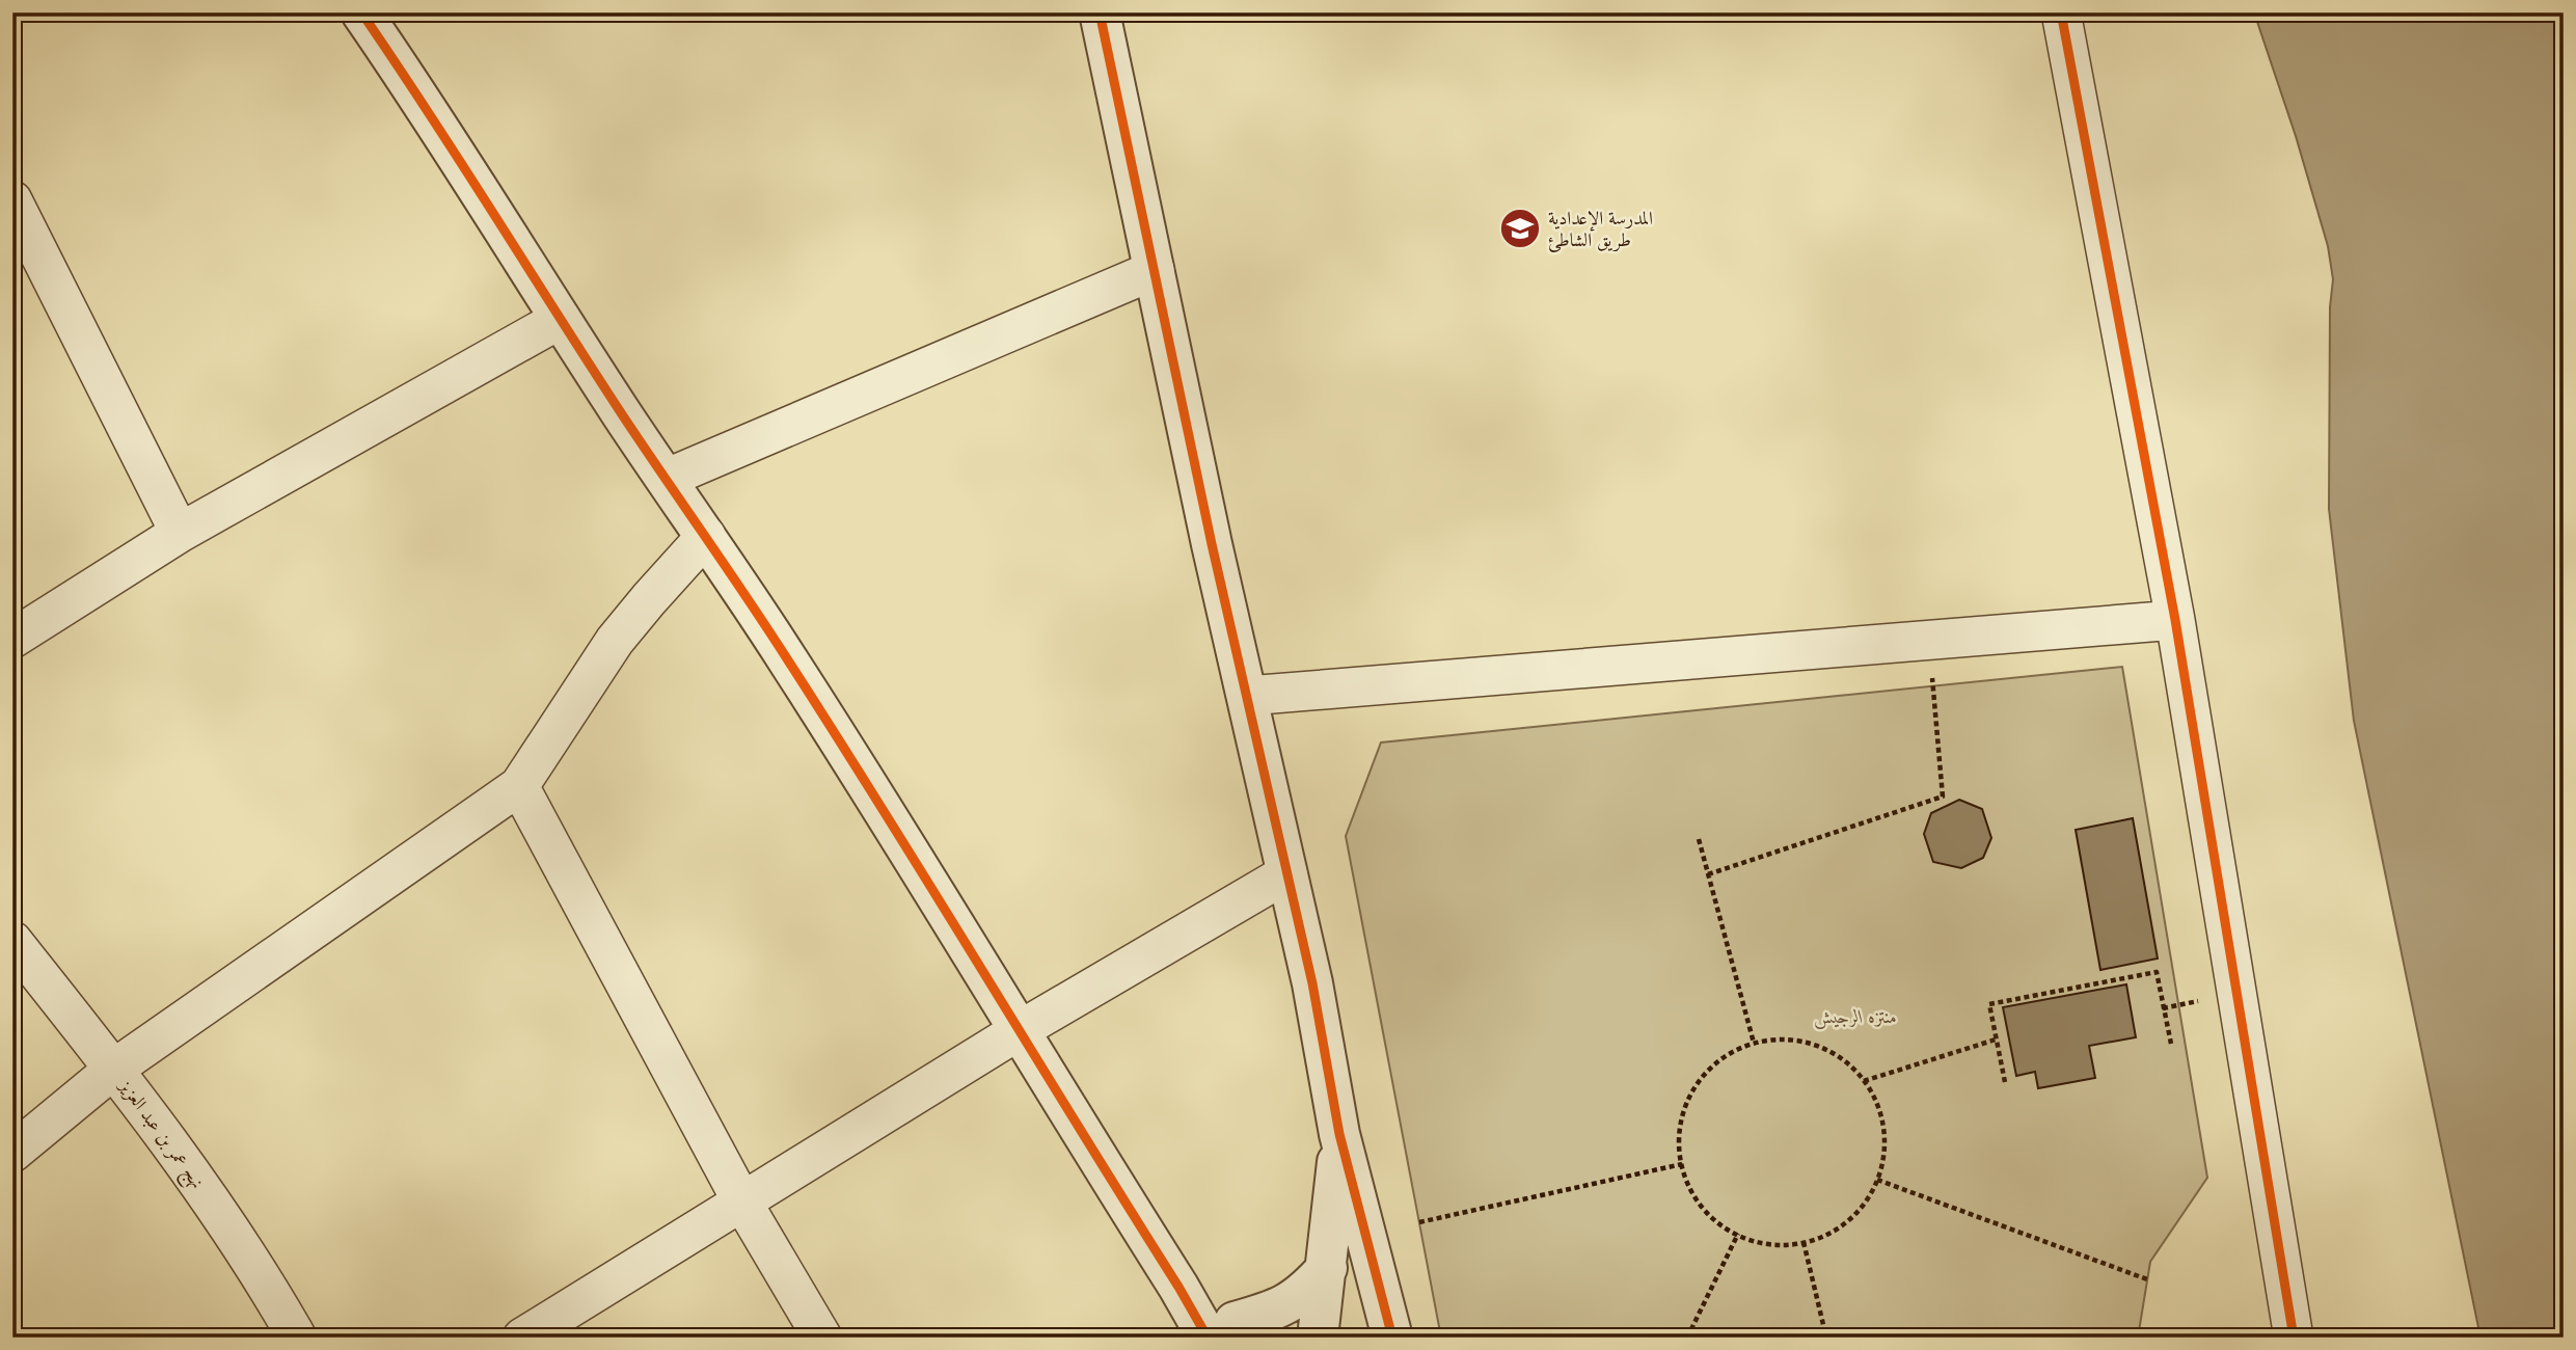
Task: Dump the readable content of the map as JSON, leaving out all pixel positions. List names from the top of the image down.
{
  "streets": {
    "street": ["نهج عمر بن عبد العزيز"]
  },
  "parks": ["منتزه الرجيش"],
  "places": {
    "school or university": ["المدرسة الإعدادية طريق الشاطئ"]
  }
}
